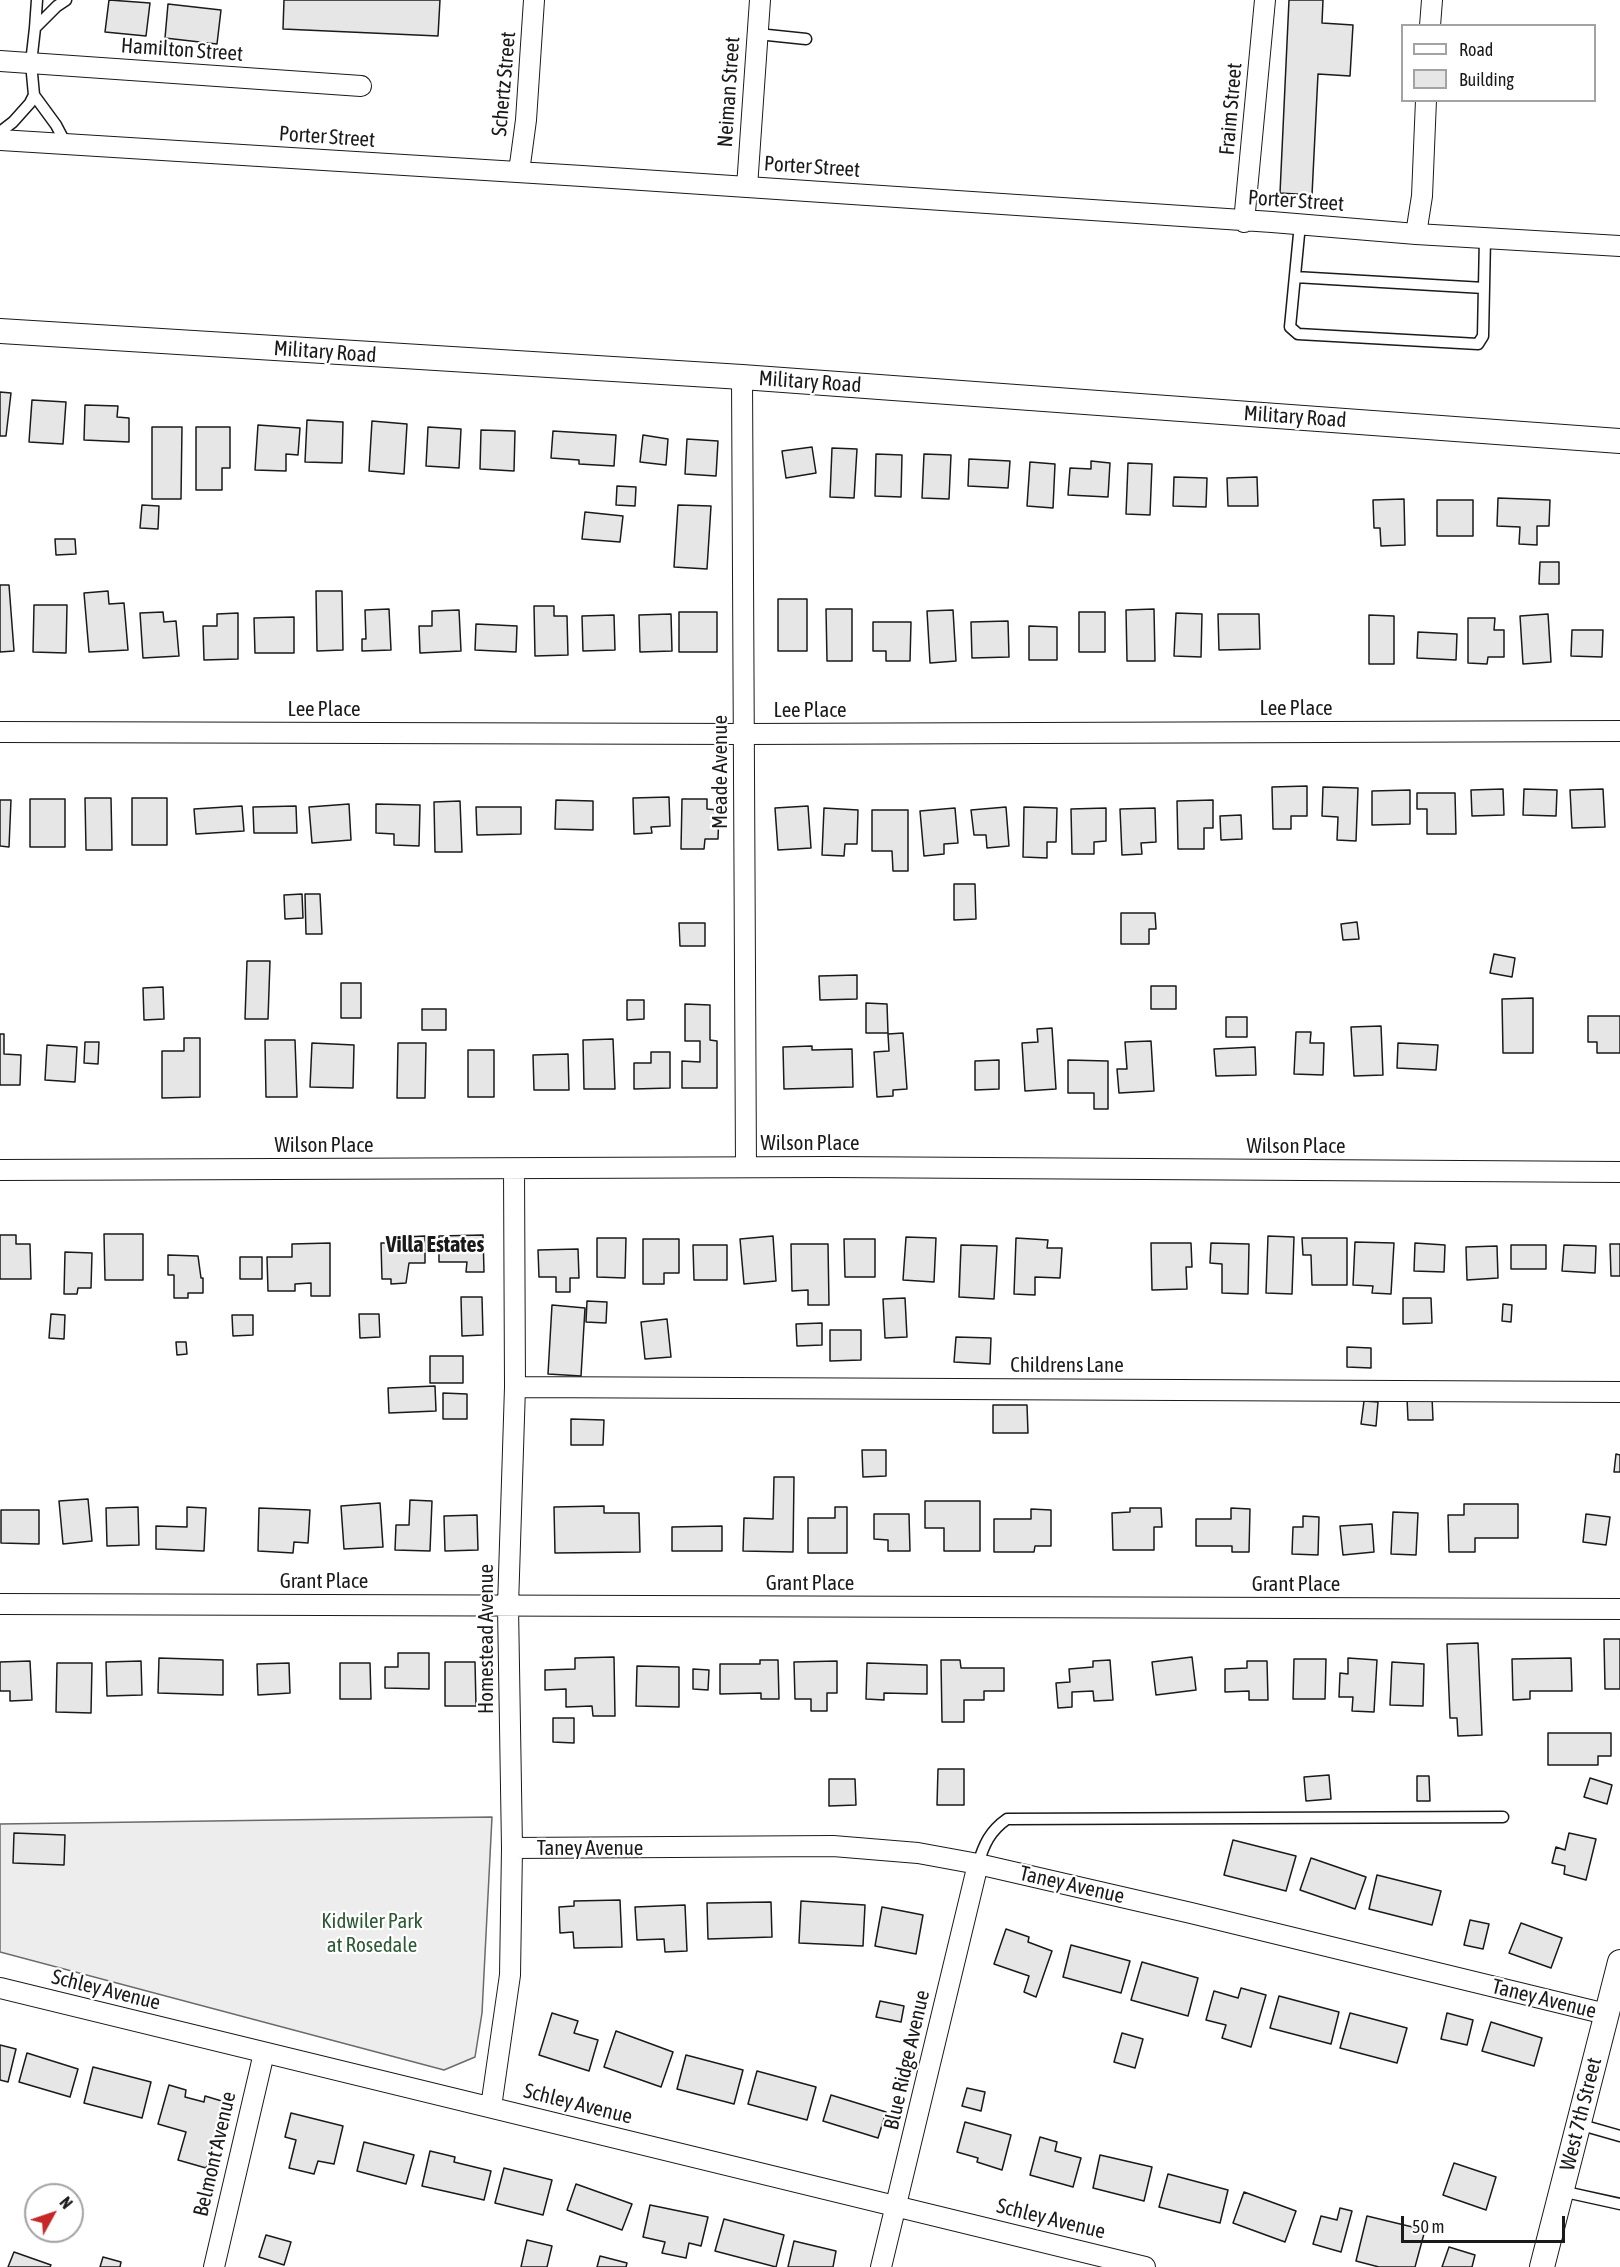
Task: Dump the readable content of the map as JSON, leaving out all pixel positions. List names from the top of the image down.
{
  "streets": {
    "street": [
      "Hamilton Street",
      "Schertz Street",
      "Neiman Street",
      "Fraim Street",
      "Porter Street",
      "Military Road",
      "Lee Place",
      "Meade Avenue",
      "Wilson Place",
      "Childrens Lane",
      "Grant Place",
      "Homestead Avenue",
      "Taney Avenue",
      "Schley Avenue",
      "Blue Ridge Avenue",
      "West 7th Street",
      "Belmont Avenue"
    ]
  },
  "crossings": [
    ["Schertz Street", "Porter Street"],
    ["Neiman Street", "Porter Street"],
    ["Fraim Street", "Porter Street"],
    ["Military Road", "Meade Avenue"],
    ["Lee Place", "Meade Avenue"],
    ["Meade Avenue", "Wilson Place"],
    ["Wilson Place", "Homestead Avenue"],
    ["Childrens Lane", "Homestead Avenue"],
    ["Grant Place", "Homestead Avenue"],
    ["Homestead Avenue", "Taney Avenue"],
    ["Homestead Avenue", "Schley Avenue"],
    ["Taney Avenue", "Blue Ridge Avenue"],
    ["Taney Avenue", "West 7th Street"],
    ["Schley Avenue", "Blue Ridge Avenue"],
    ["Schley Avenue", "Belmont Avenue"]
  ],
  "districts": ["Villa Estates"],
  "parks": ["Kidwiler Park at Rosedale"],
  "legend": ["Road", "Building"],
  "scale_bar": "50 m",
  "north": "top right"
}
